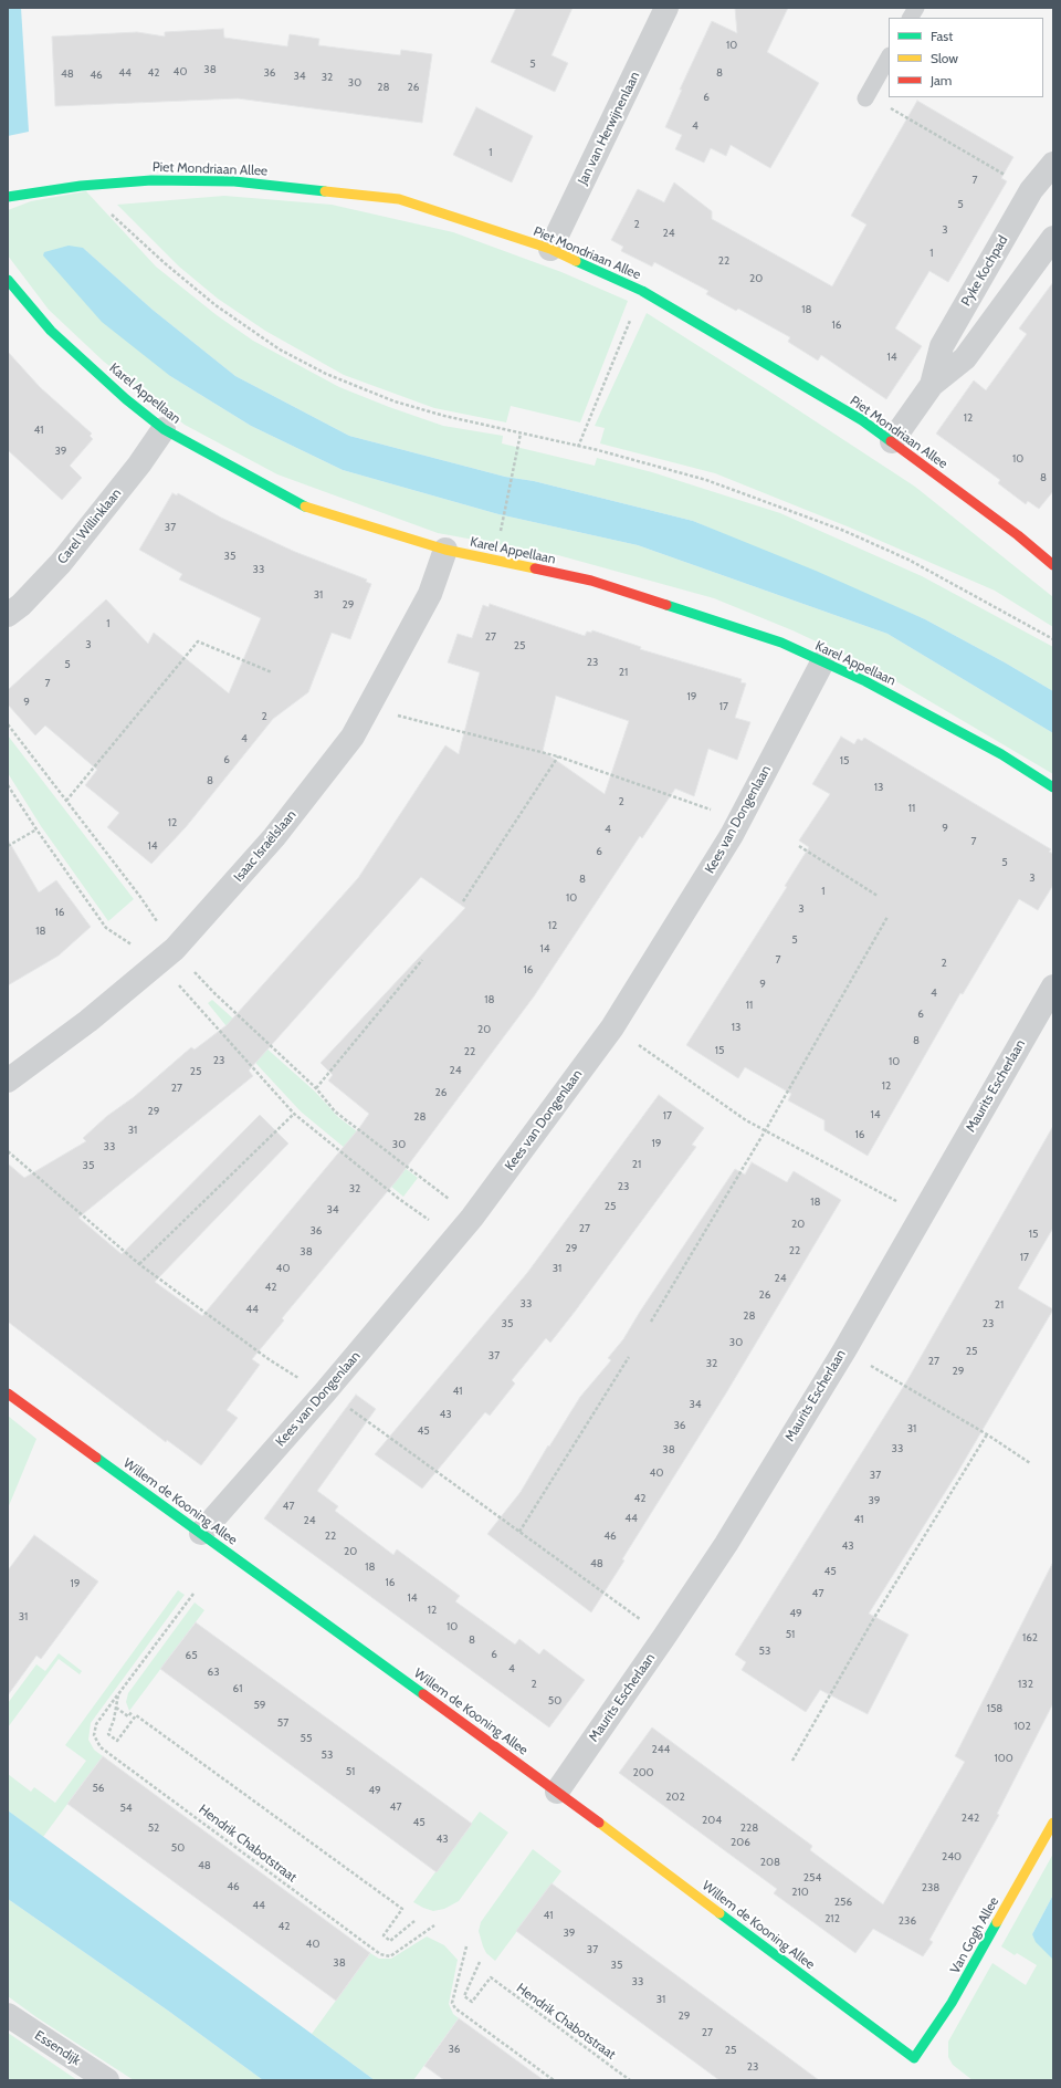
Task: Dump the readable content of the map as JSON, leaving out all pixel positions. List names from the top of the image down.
{
  "streets": {
    "street": [
      "Jan van Herwijnenlaan",
      "Piet Mondriaan Allee",
      "Pyke Kochpad",
      "Karel Appellaan",
      "Carel Willinklaan",
      "Kees van Dongenlaan",
      "Isaac Israëlslaan",
      "Maurits Escherlaan",
      "Willem de Kooning Allee",
      "Van Gogh Allee",
      "Essendijk"
    ],
    "path": ["Hendrik Chabotstraat"]
  },
  "crossings": [
    ["Jan van Herwijnenlaan", "Piet Mondriaan Allee"],
    ["Piet Mondriaan Allee", "Pyke Kochpad"],
    ["Karel Appellaan", "Carel Willinklaan"],
    ["Karel Appellaan", "Kees van Dongenlaan"],
    ["Karel Appellaan", "Isaac Israëlslaan"],
    ["Kees van Dongenlaan", "Willem de Kooning Allee"],
    ["Maurits Escherlaan", "Willem de Kooning Allee"],
    ["Willem de Kooning Allee", "Van Gogh Allee"]
  ],
  "house_numbers": [
    "10",
    "5",
    "38",
    "40",
    "44",
    "42",
    "36",
    "8",
    "48",
    "46",
    "34",
    "32",
    "30",
    "28",
    "26",
    "6",
    "4",
    "1",
    "7",
    "5",
    "2",
    "3",
    "24",
    "1",
    "22",
    "20",
    "18",
    "16",
    "14",
    "12",
    "41",
    "39",
    "10",
    "8",
    "37",
    "35",
    "33",
    "31",
    "29",
    "1",
    "27",
    "3",
    "25",
    "23",
    "5",
    "21",
    "7",
    "19",
    "9",
    "17",
    "2",
    "4",
    "6",
    "15",
    "8",
    "13",
    "2",
    "11",
    "12",
    "9",
    "4",
    "7",
    "14",
    "6",
    "5",
    "3",
    "8",
    "1",
    "10",
    "3",
    "16",
    "12",
    "18",
    "5",
    "14",
    "7",
    "2",
    "16",
    "9",
    "4",
    "18",
    "11",
    "6",
    "13",
    "20",
    "8",
    "15",
    "22",
    "23",
    "10",
    "24",
    "25",
    "12",
    "27",
    "26",
    "29",
    "14",
    "17",
    "28",
    "31",
    "16",
    "19",
    "30",
    "33",
    "21",
    "35",
    "23",
    "32",
    "18",
    "25",
    "34",
    "20",
    "27",
    "36",
    "15",
    "29",
    "22",
    "38",
    "17",
    "40",
    "31",
    "24",
    "42",
    "26",
    "33",
    "21",
    "44",
    "28",
    "35",
    "23",
    "30",
    "25",
    "37",
    "27",
    "32",
    "29",
    "41",
    "34",
    "43",
    "36",
    "31",
    "45",
    "33",
    "38",
    "40",
    "37",
    "42",
    "39",
    "47",
    "44",
    "41",
    "24",
    "22",
    "46",
    "43",
    "20",
    "48",
    "18",
    "45",
    "16",
    "19",
    "47",
    "14",
    "12",
    "49",
    "31",
    "10",
    "51",
    "162",
    "8",
    "53",
    "6",
    "65",
    "4",
    "63",
    "2",
    "132",
    "61",
    "50",
    "59",
    "158",
    "57",
    "102",
    "55",
    "244",
    "53",
    "100",
    "51",
    "200",
    "56",
    "49",
    "202",
    "47",
    "54",
    "242",
    "204",
    "45",
    "52",
    "228",
    "43",
    "206",
    "50",
    "240",
    "208",
    "48",
    "254",
    "46",
    "238",
    "210",
    "256",
    "44",
    "41",
    "212",
    "236",
    "42",
    "39",
    "40",
    "37",
    "38",
    "35",
    "33",
    "31",
    "29",
    "27",
    "36",
    "25",
    "23"
  ],
  "legend": ["Fast", "Slow", "Jam"]
}
